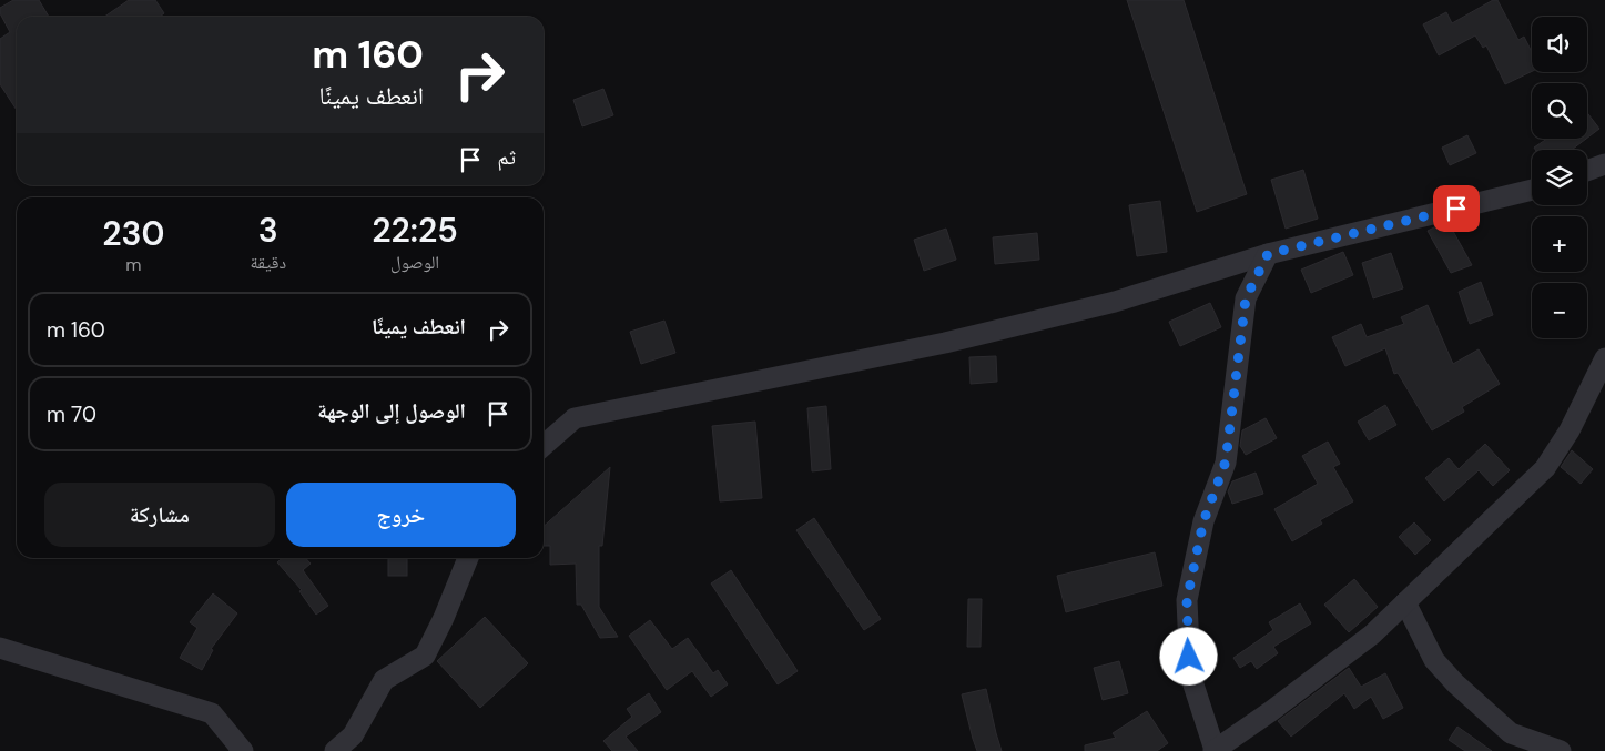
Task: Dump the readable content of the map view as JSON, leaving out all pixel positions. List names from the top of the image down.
{
  "page": {
    "map_buttons": ["+", "−"],
    "turn": ["160 m", "انعطف يمينًا"],
    "then": "ثم",
    "eta": [
      "22:25",
      "الوصول",
      "3",
      "دقيقة",
      "230",
      "m"
    ],
    "list": [
      {
        "name": "انعطف يمينًا",
        "value": "160 m"
      },
      {
        "name": "الوصول إلى الوجهة",
        "value": "70 m"
      }
    ],
    "buttons": ["خروج", "مشاركة"]
  }
}
